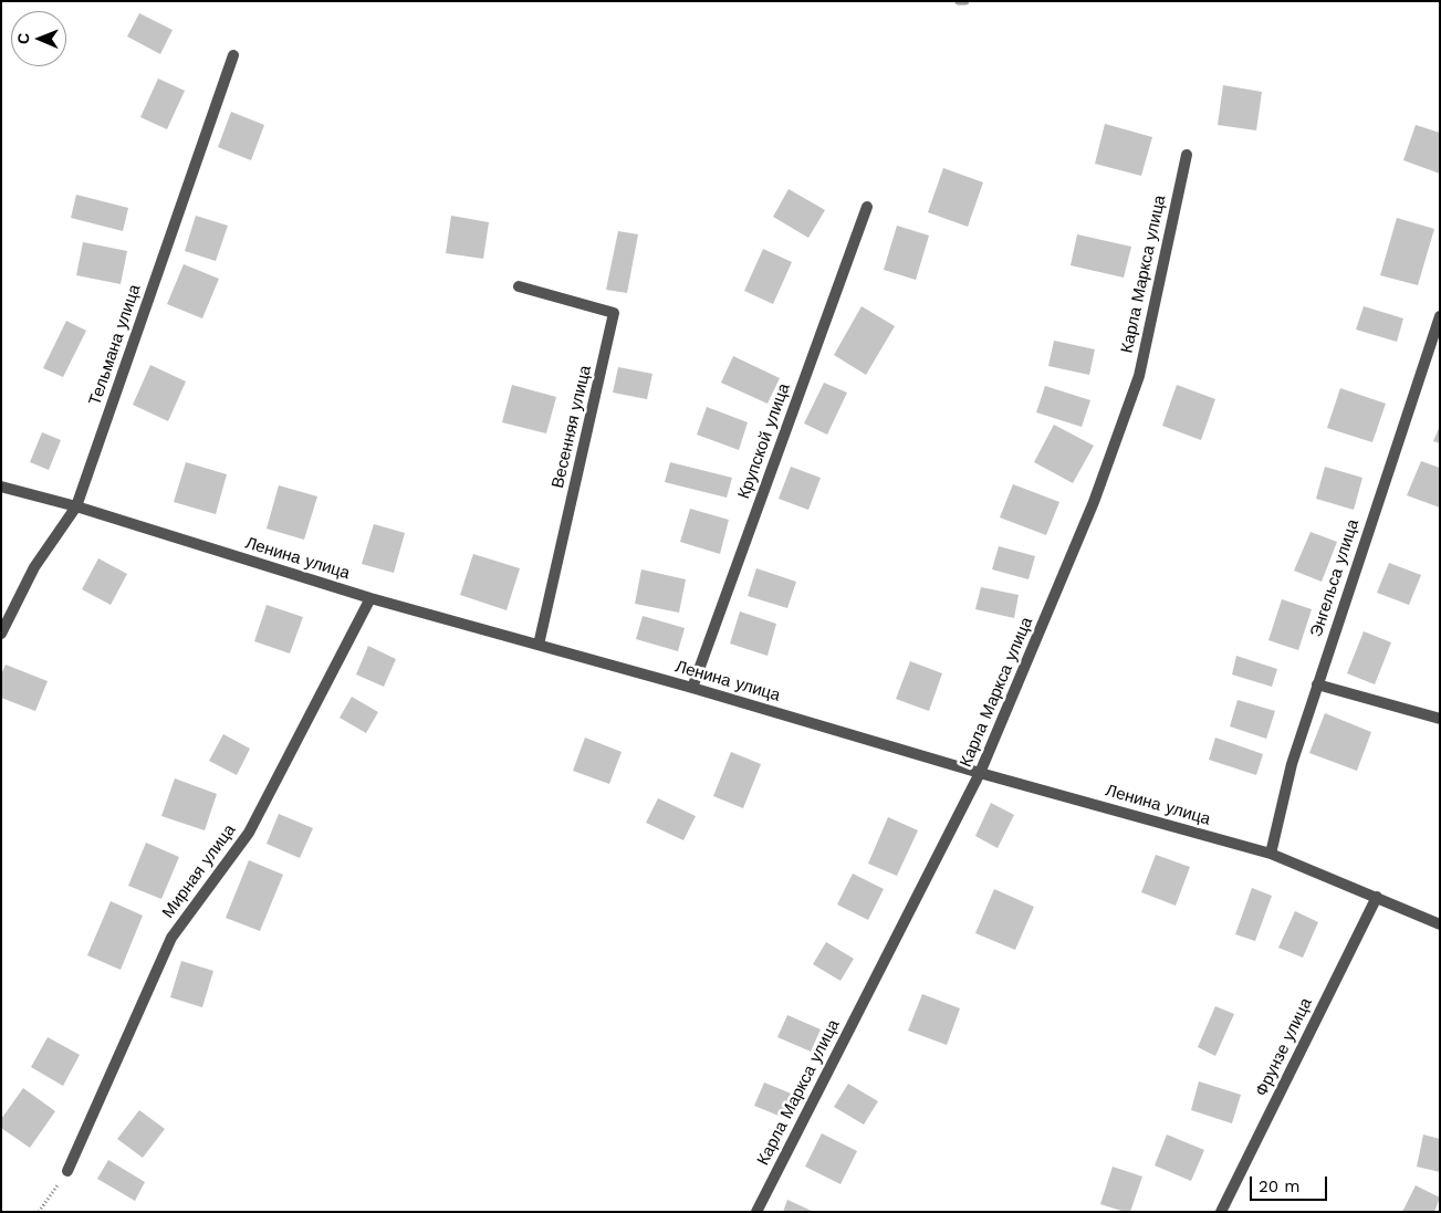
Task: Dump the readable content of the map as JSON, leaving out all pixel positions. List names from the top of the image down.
{
  "streets": {
    "street": [
      "Карла Маркса улица",
      "Тельмана улица",
      "Весенняя улица",
      "Крупской улица",
      "Ленина улица",
      "Энгельса улица",
      "Мирная улица",
      "Фрунзе улица"
    ]
  },
  "crossings": [
    ["Карла Маркса улица", "Ленина улица"],
    ["Тельмана улица", "Ленина улица"],
    ["Весенняя улица", "Ленина улица"],
    ["Крупской улица", "Ленина улица"],
    ["Ленина улица", "Энгельса улица"],
    ["Ленина улица", "Мирная улица"],
    ["Ленина улица", "Фрунзе улица"]
  ],
  "scale_bar": "20 m",
  "north": "left"
}
